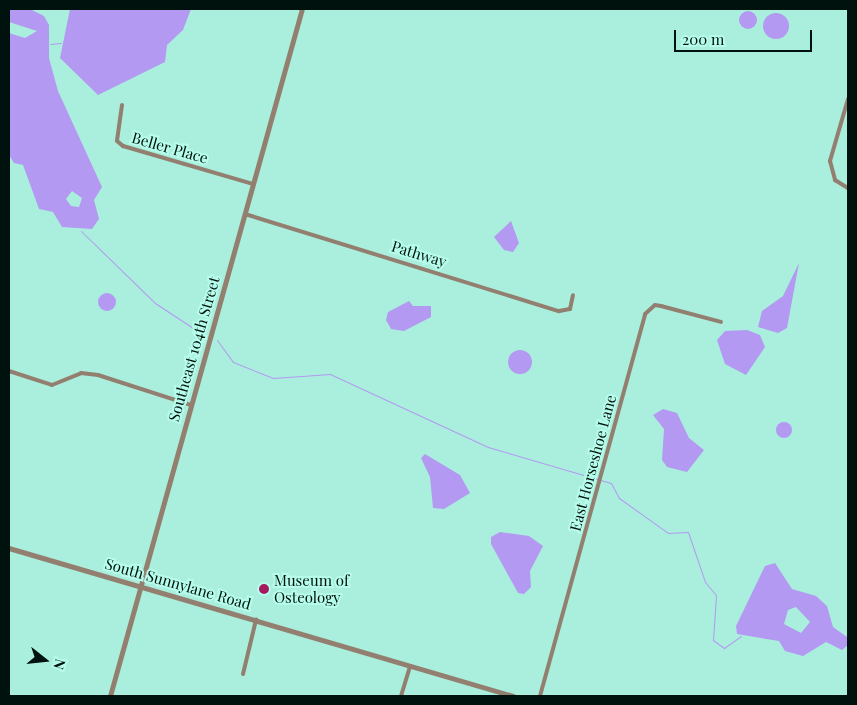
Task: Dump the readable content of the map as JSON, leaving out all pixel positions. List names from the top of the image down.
{
  "streets": {
    "street": [
      "Beller Place",
      "Pathway",
      "Southeast 104th Street",
      "East Horseshoe Lane",
      "South Sunnylane Road"
    ]
  },
  "crossings": [
    ["Beller Place", "Southeast 104th Street"],
    ["Pathway", "Southeast 104th Street"],
    ["Southeast 104th Street", "South Sunnylane Road"]
  ],
  "places": ["Museum of Osteology"],
  "scale_bar": "200 m",
  "north": "right"
}
